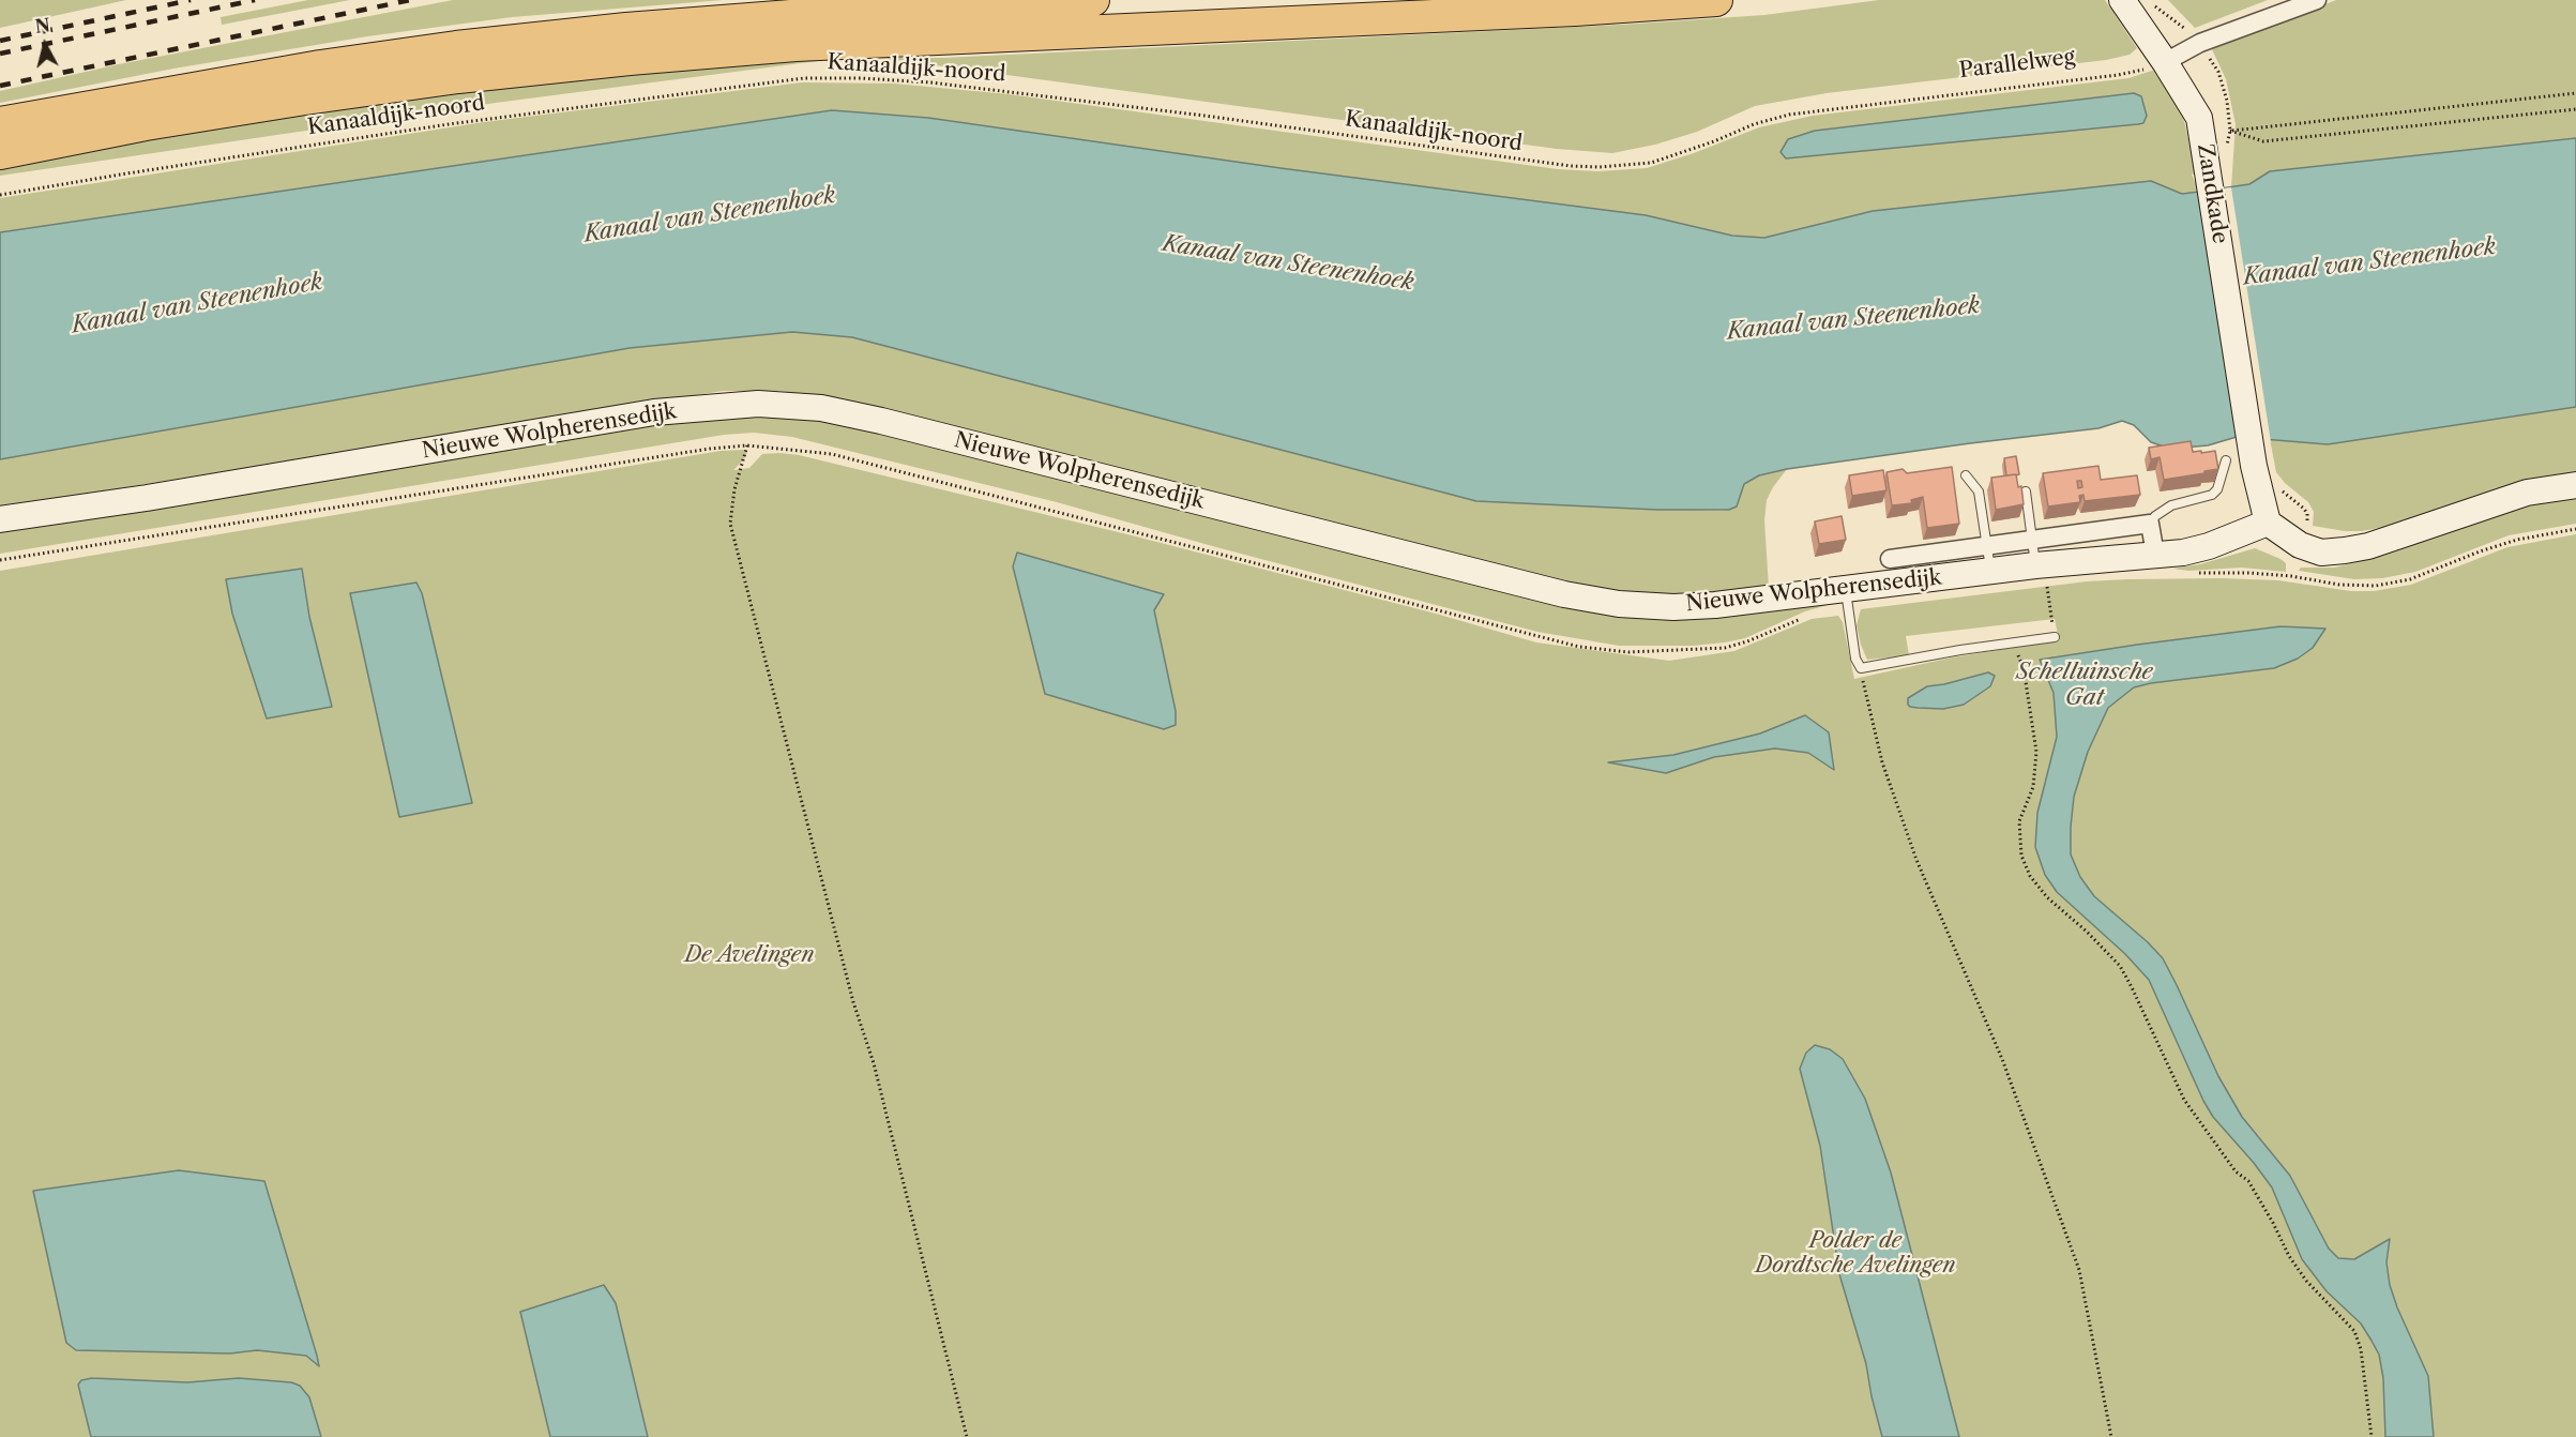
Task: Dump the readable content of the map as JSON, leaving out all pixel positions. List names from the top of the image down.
{
  "streets": {
    "street": ["Zandkade", "Nieuwe Wolpherensedijk"],
    "path": ["Parallelweg", "Kanaaldijk-noord"]
  },
  "crossings": [
    ["Parallelweg", "Kanaaldijk-noord"],
    ["Parallelweg", "Zandkade"],
    ["Zandkade", "Nieuwe Wolpherensedijk"]
  ],
  "water": ["Kanaal van Steenenhoek", "Schelluinsche Gat"],
  "parks": ["De Avelingen", "Polder de Dordtsche Avelingen"],
  "north": "top"
}
